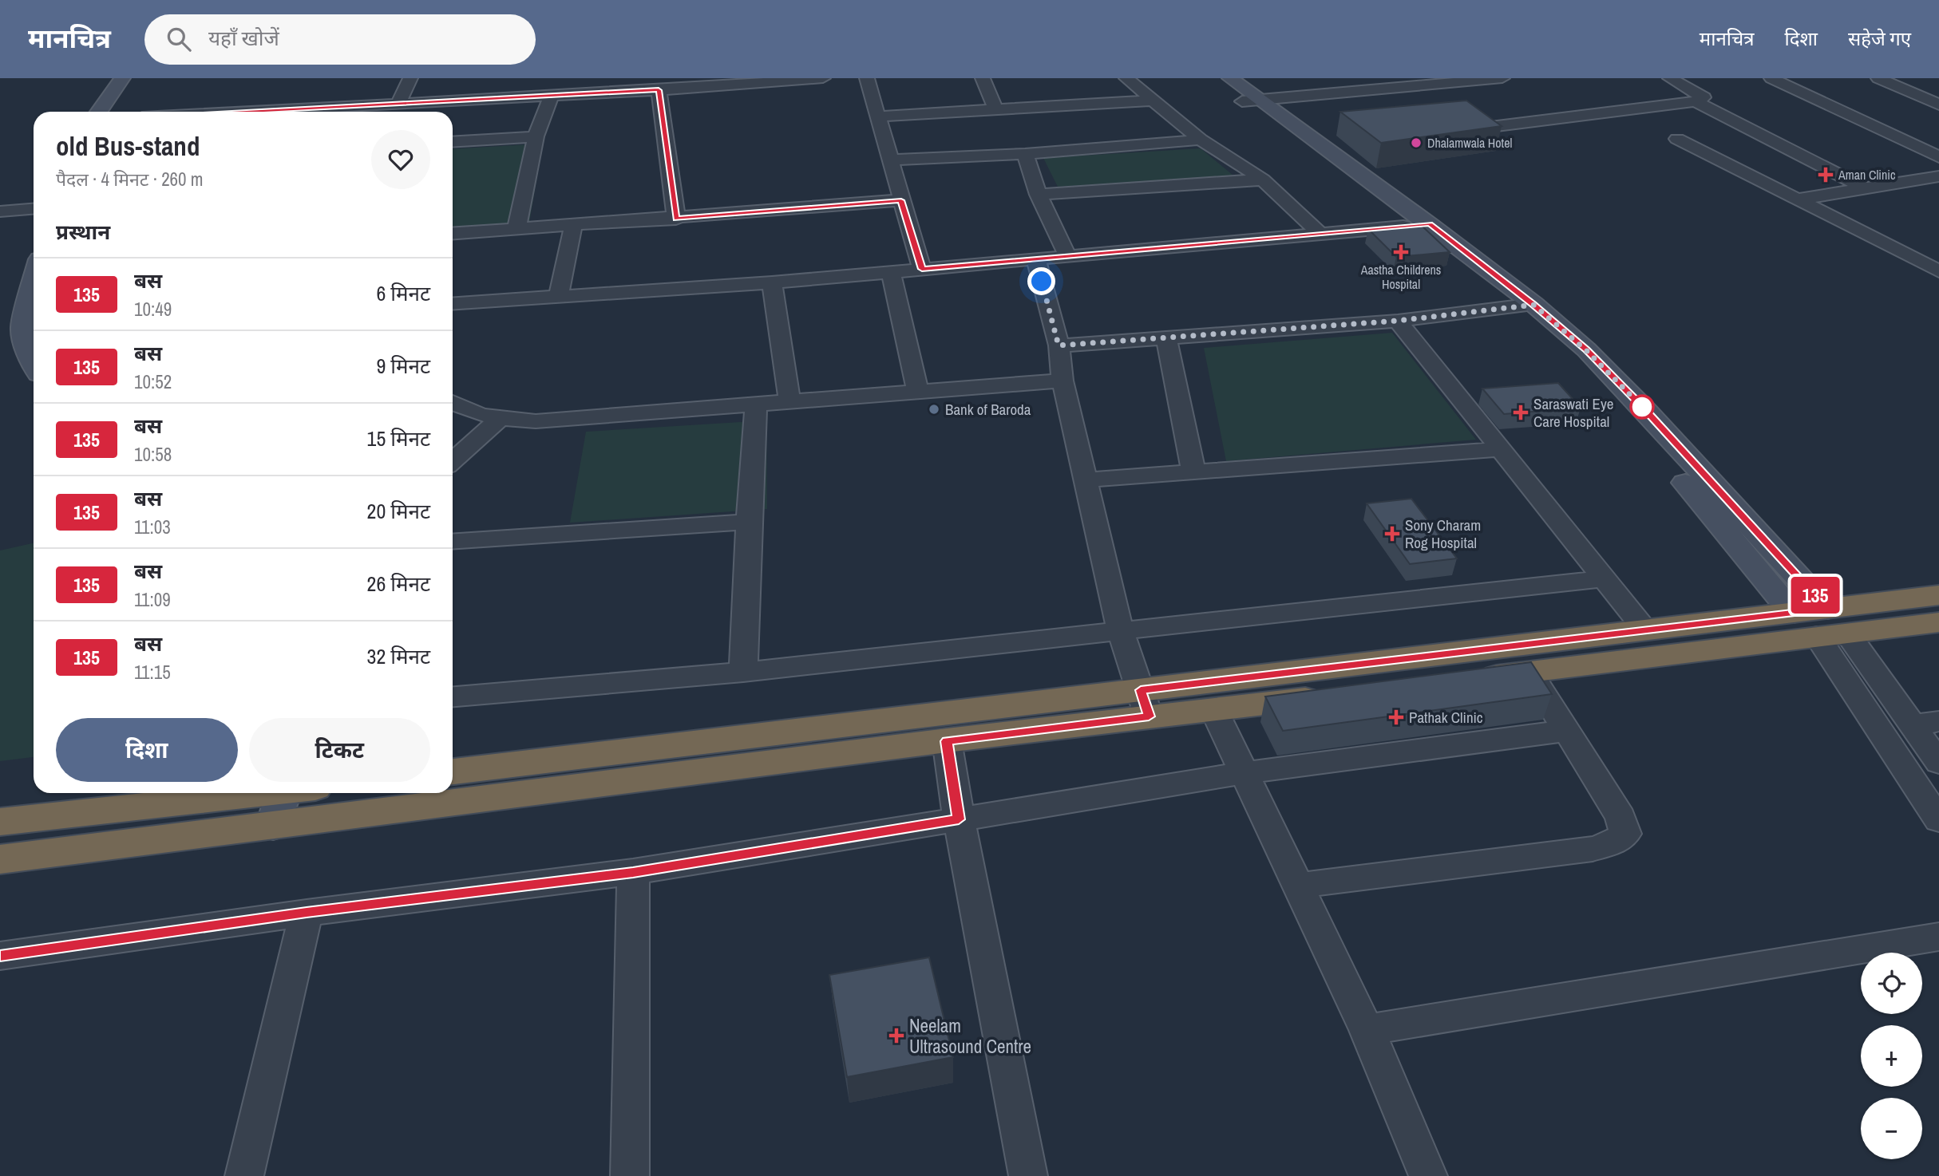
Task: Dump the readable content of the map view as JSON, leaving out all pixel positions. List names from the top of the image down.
{
  "places": {
    "other": ["Dhalamwala Hotel", "Bank of Baroda"],
    "health": [
      "Aman Clinic",
      "Aastha Childrens Hospital",
      "Saraswati Eye Care Hospital",
      "Sony Charam Rog Hospital",
      "Pathak Clinic",
      "Neelam Ultrasound Centre"
    ]
  },
  "lines": ["bus line 135"],
  "page": {
    "header": "मानचित्र",
    "search": "यहाँ खोजें",
    "nav": ["मानचित्र", "दिशा", "सहेजे गए"],
    "on_map": "135",
    "heading": [
      ["old Bus-stand", "पैदल · 4 मिनट · 260 m"],
      "प्रस्थान"
    ],
    "list": [
      {
        "mark": "135",
        "name": "बस",
        "note": "10:49",
        "value": "6 मिनट"
      },
      {
        "mark": "135",
        "name": "बस",
        "note": "10:52",
        "value": "9 मिनट"
      },
      {
        "mark": "135",
        "name": "बस",
        "note": "10:58",
        "value": "15 मिनट"
      },
      {
        "mark": "135",
        "name": "बस",
        "note": "11:03",
        "value": "20 मिनट"
      },
      {
        "mark": "135",
        "name": "बस",
        "note": "11:09",
        "value": "26 मिनट"
      },
      {
        "mark": "135",
        "name": "बस",
        "note": "11:15",
        "value": "32 मिनट"
      }
    ],
    "buttons": ["दिशा", "टिकट"],
    "map_buttons": ["+", "−"]
  }
}
